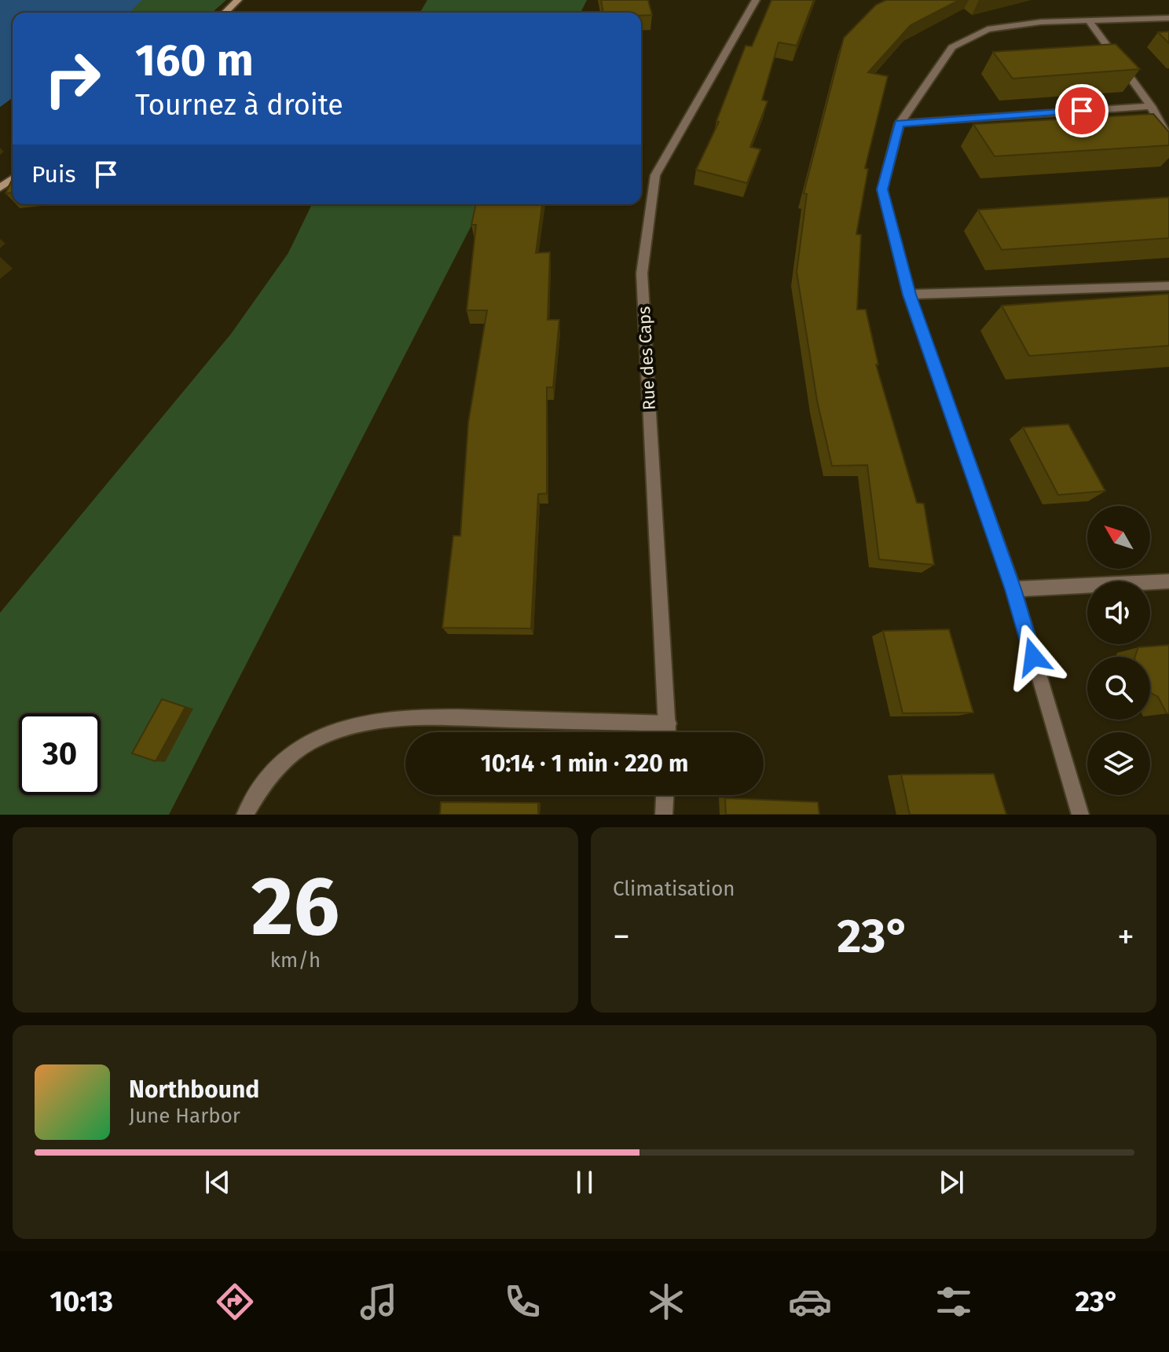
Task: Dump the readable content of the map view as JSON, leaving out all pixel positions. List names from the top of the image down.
{
  "streets": {
    "street": ["Rue des Caps"]
  },
  "north": "top left",
  "page": {
    "turn": ["160 m", "Tournez à droite"],
    "then": "Puis",
    "limit": "30",
    "trip": "10:14 · 1 min · 220 m",
    "tile": [
      ["26", "km/h"],
      "Climatisation"
    ],
    "heat": ["−", "23°", "+"],
    "song": ["Northbound", "June Harbor"],
    "tabs": ["10:13", "23°"]
  }
}
